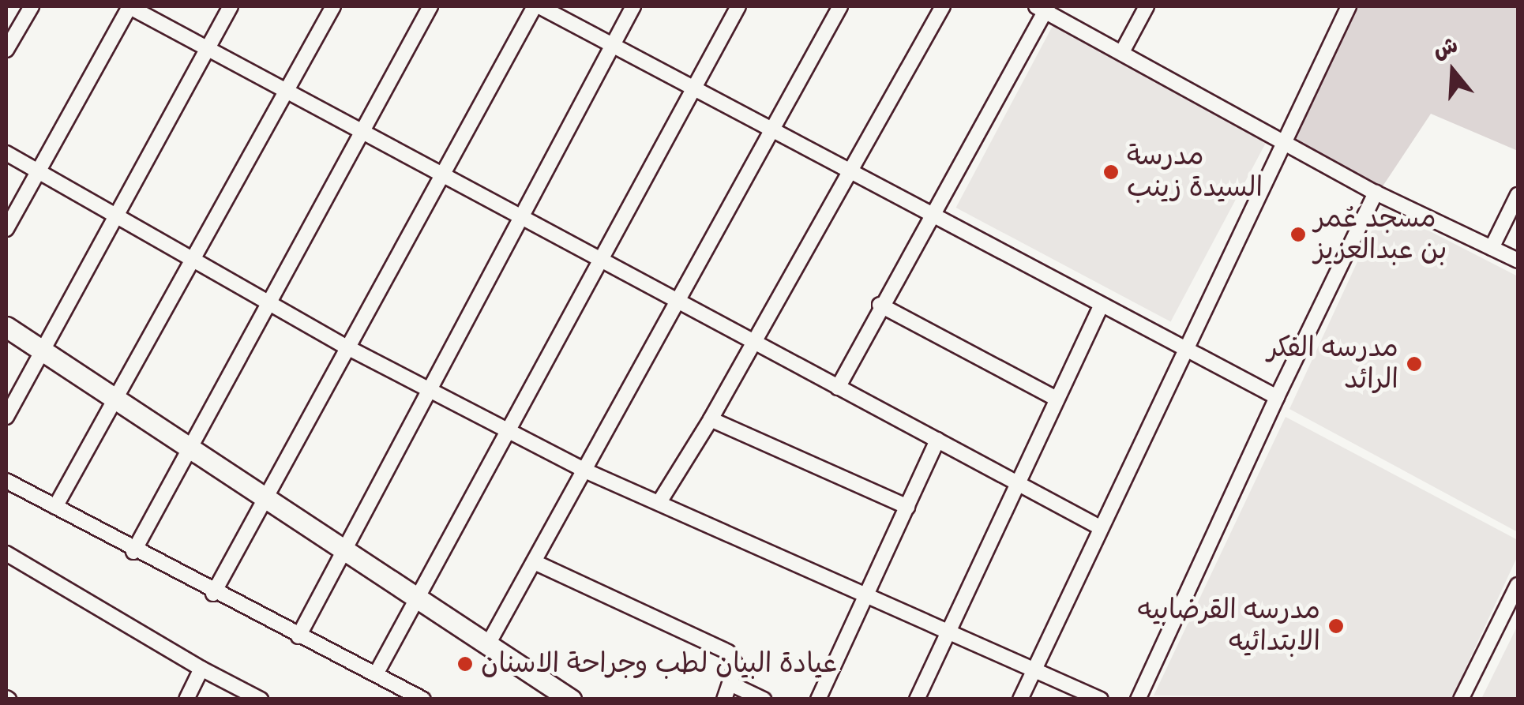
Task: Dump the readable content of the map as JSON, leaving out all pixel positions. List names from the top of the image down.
{
  "places": [
    "مدرسة السيدة زينب",
    "مسجد عُمر بن عبدالعزيز",
    "مدرسه الفكر الرائد",
    "مدرسه القرضابيه الابتدائيه",
    "عيادة البيان لطب وجراحة الاسنان"
  ],
  "north": "top"
}
